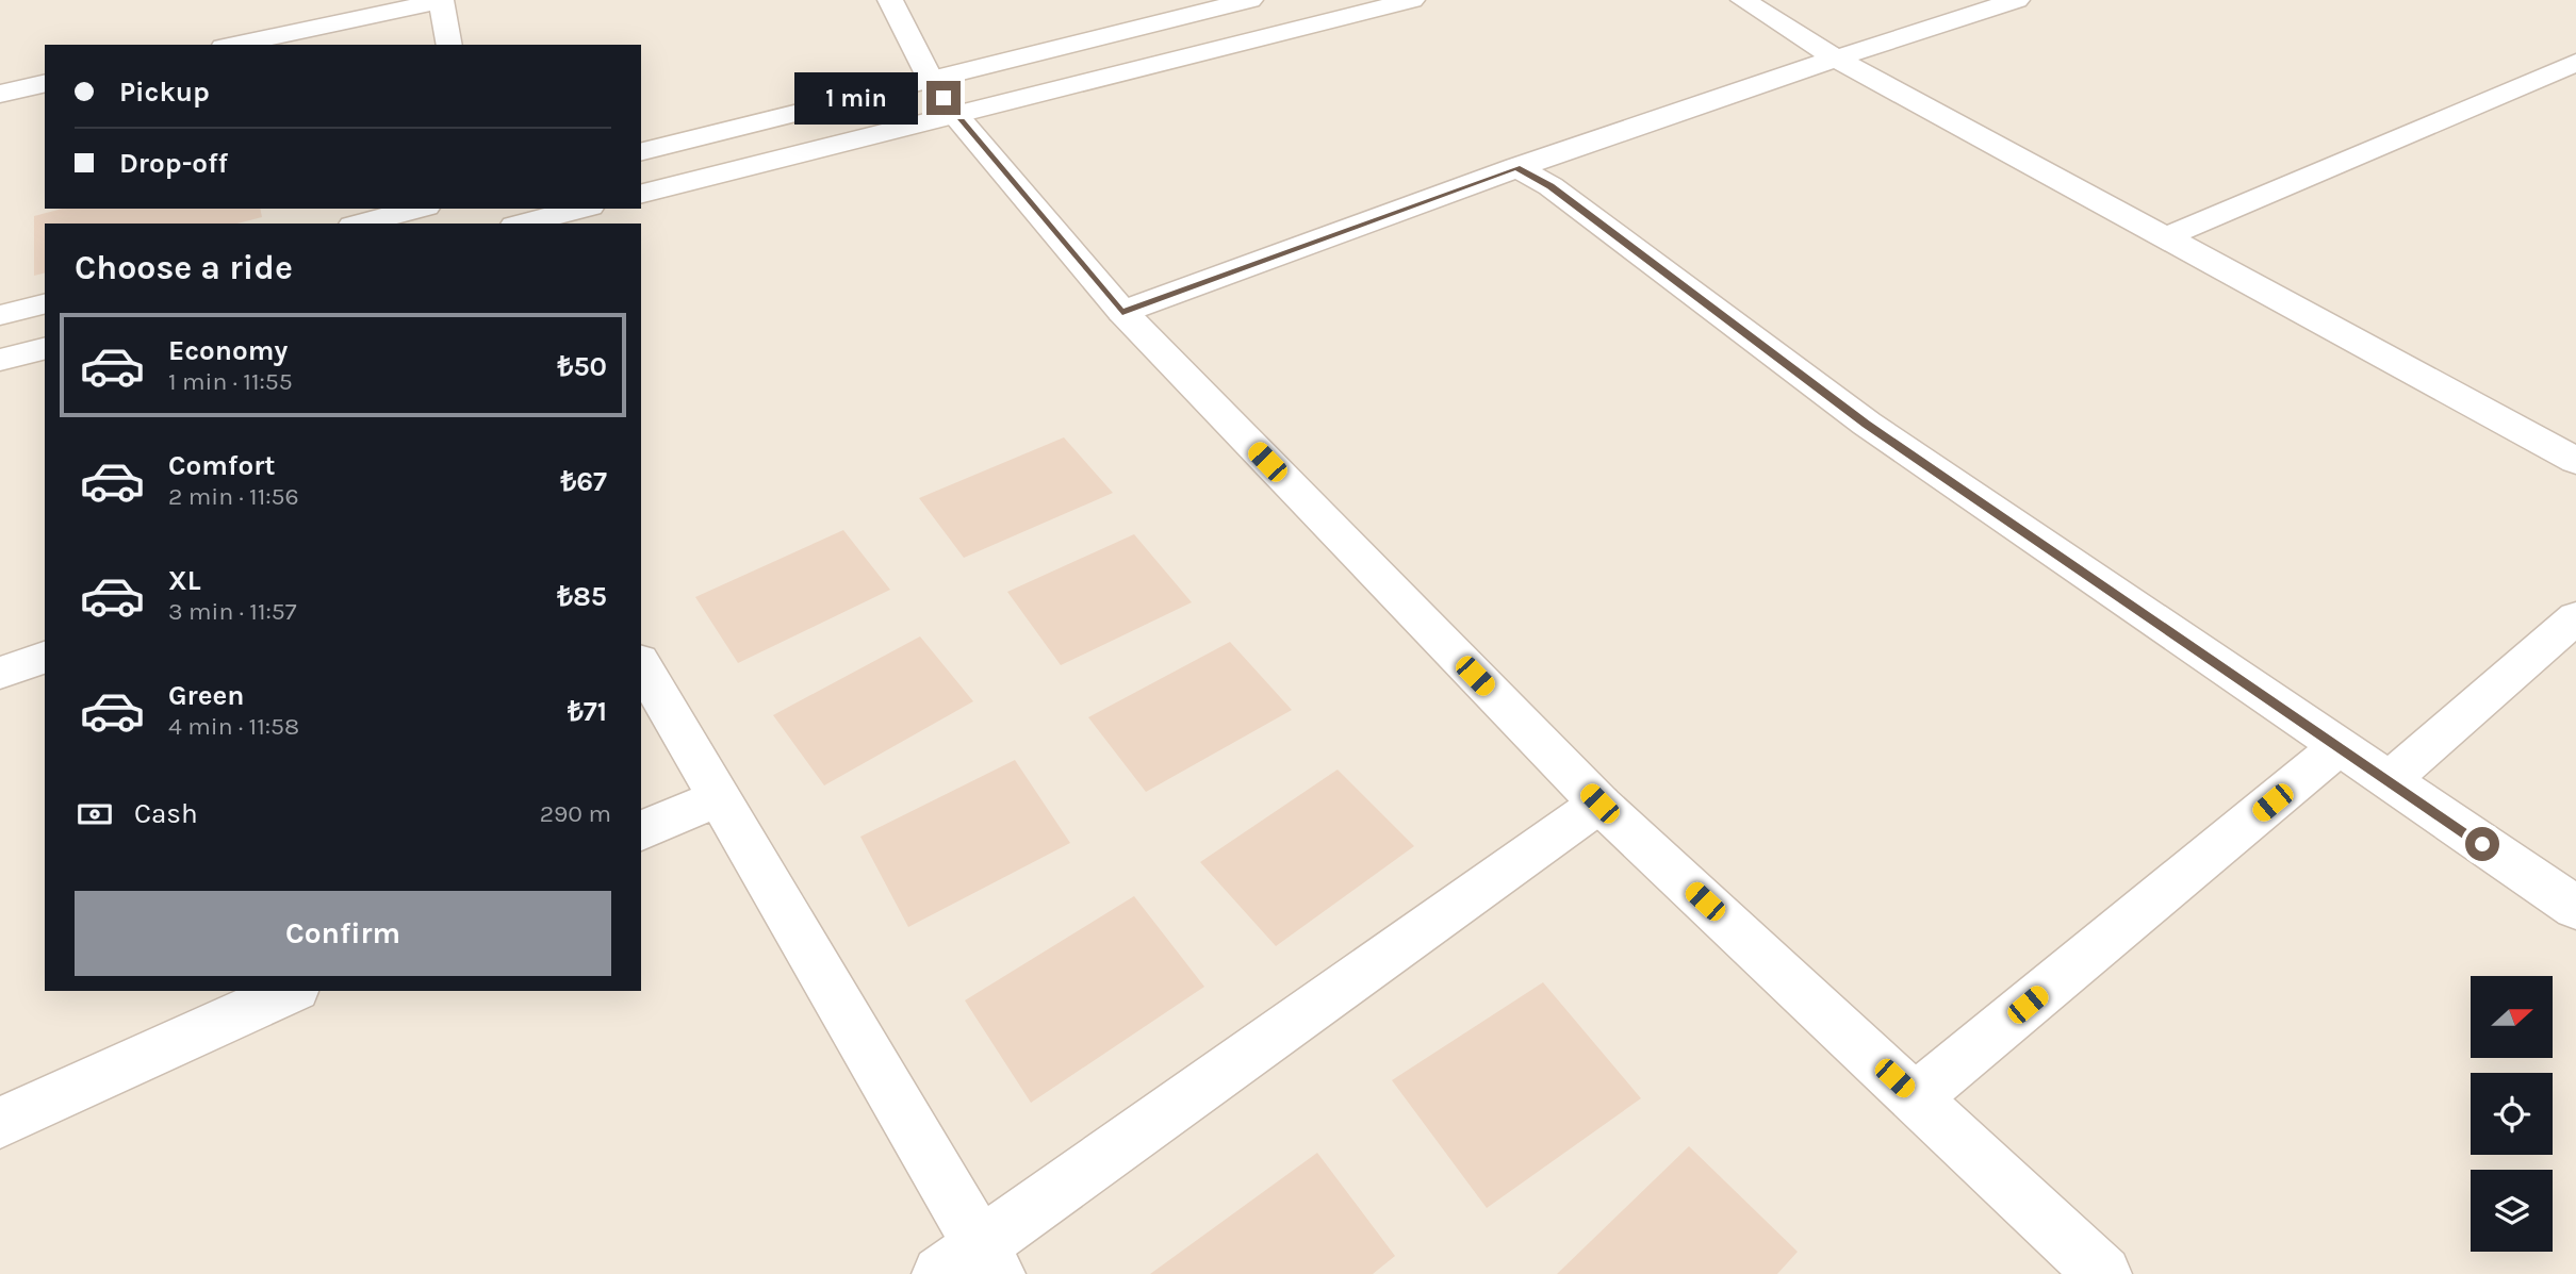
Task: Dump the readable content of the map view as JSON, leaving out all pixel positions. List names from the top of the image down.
{
  "north": "right",
  "page": {
    "banner": ["Pickup", "Drop-off"],
    "bubble": "1 min",
    "heading": "Choose a ride",
    "list": [
      {
        "name": "Economy",
        "note": "1 min · 11:55",
        "value": "₺50"
      },
      {
        "name": "Comfort",
        "note": "2 min · 11:56",
        "value": "₺67"
      },
      {
        "name": "XL",
        "note": "3 min · 11:57",
        "value": "₺85"
      },
      {
        "name": "Green",
        "note": "4 min · 11:58",
        "value": "₺71"
      }
    ],
    "pay": ["Cash", "290 m"],
    "buttons": "Confirm"
  }
}
